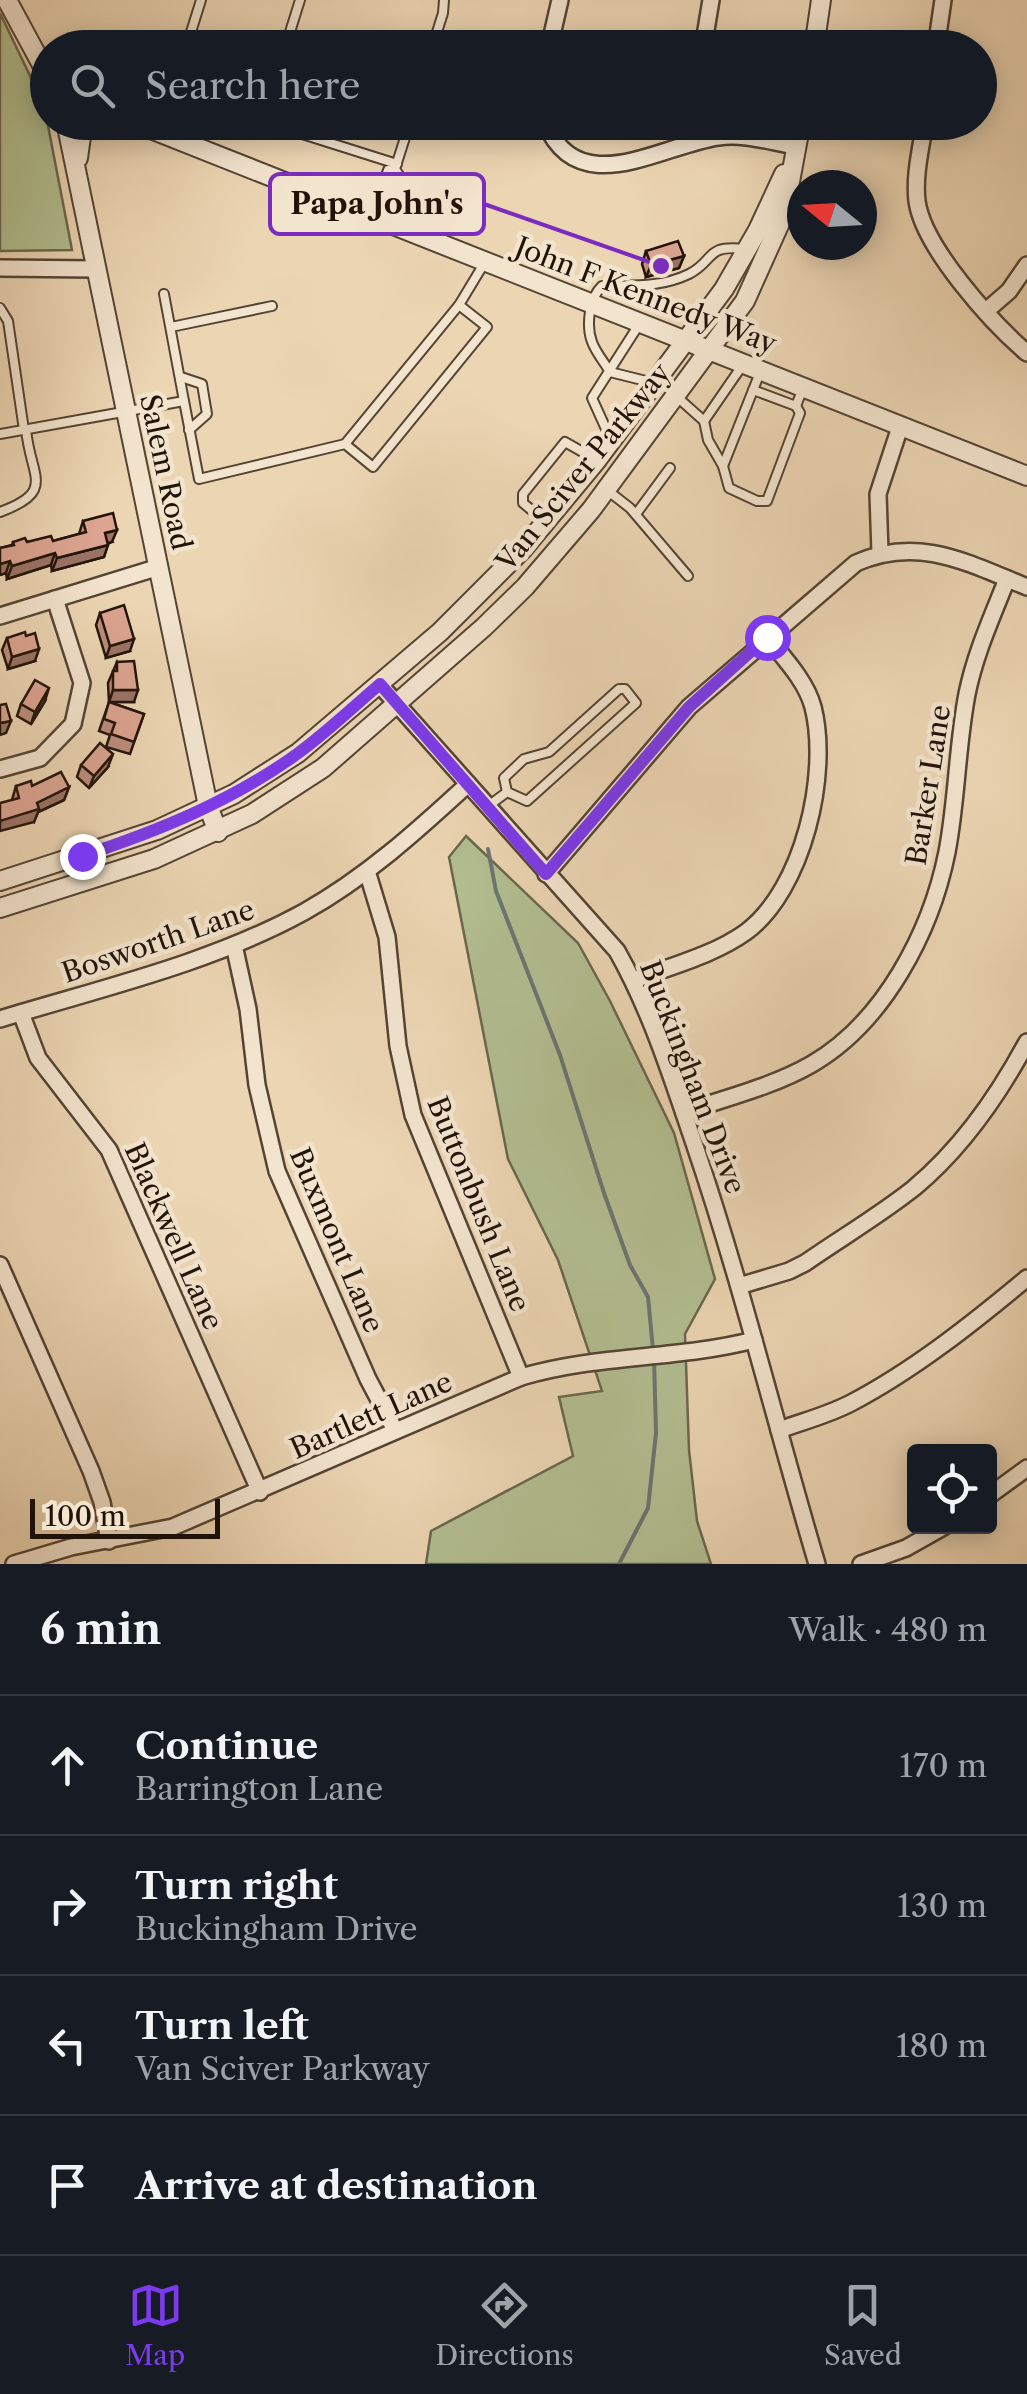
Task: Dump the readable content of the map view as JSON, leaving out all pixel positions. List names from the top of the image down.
{
  "streets": {
    "street": [
      "John F Kennedy Way",
      "Van Sciver Parkway",
      "Salem Road",
      "Barker Lane",
      "Bosworth Lane",
      "Buckingham Drive",
      "Buttonbush Lane",
      "Blackwell Lane",
      "Buxmont Lane",
      "Bartlett Lane"
    ]
  },
  "crossings": [
    ["John F Kennedy Way", "Van Sciver Parkway"],
    ["Van Sciver Parkway", "Salem Road"],
    ["Van Sciver Parkway", "Buckingham Drive"],
    ["Barker Lane", "Buckingham Drive"],
    ["Bosworth Lane", "Buckingham Drive"],
    ["Bosworth Lane", "Buttonbush Lane"],
    ["Bosworth Lane", "Blackwell Lane"],
    ["Bosworth Lane", "Buxmont Lane"],
    ["Buckingham Drive", "Bartlett Lane"],
    ["Buttonbush Lane", "Bartlett Lane"],
    ["Blackwell Lane", "Bartlett Lane"],
    ["Buxmont Lane", "Bartlett Lane"]
  ],
  "places": ["Papa John's"],
  "scale_bar": "100 m",
  "north": "left",
  "page": {
    "search": "Search here",
    "scale": "100 m",
    "heading": ["6 min", "Walk · 480 m"],
    "list": [
      ["Continue", "Barrington Lane", "170 m"],
      ["Turn right", "Buckingham Drive", "130 m"],
      ["Turn left", "Van Sciver Parkway", "180 m"],
      "Arrive at destination"
    ],
    "nav": ["Map", "Directions", "Saved"]
  }
}
